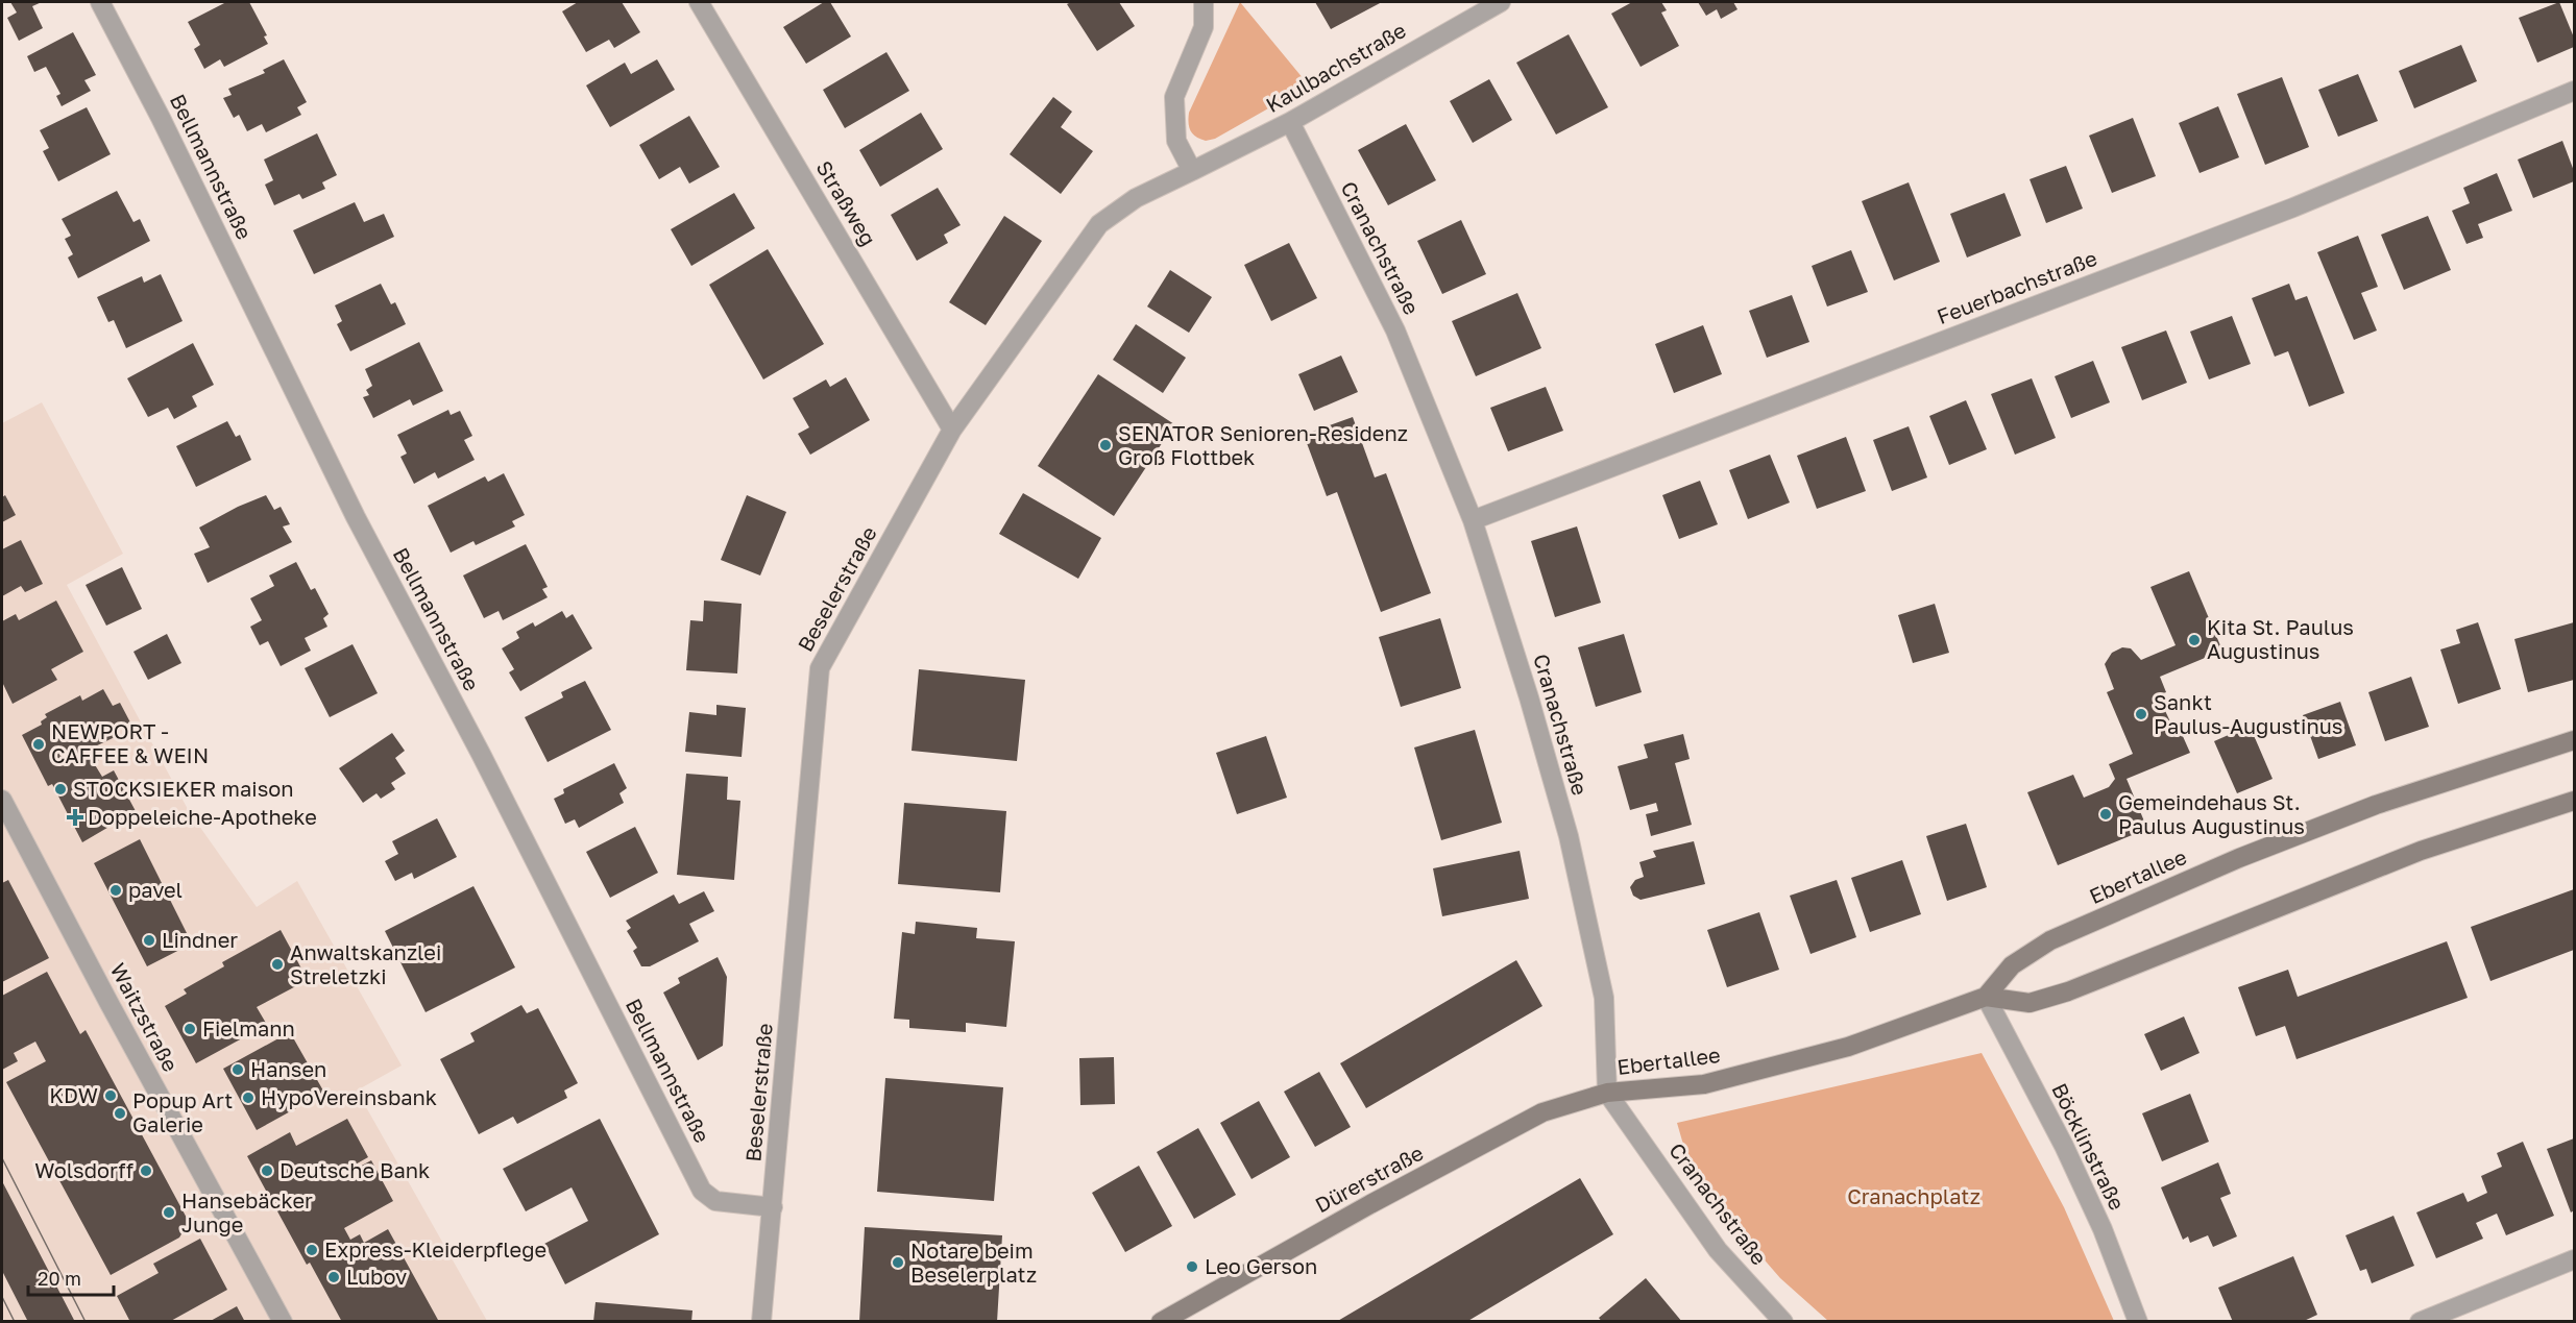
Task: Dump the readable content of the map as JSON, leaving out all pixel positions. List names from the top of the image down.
{
  "streets": {
    "main road": ["Ebertallee", "Dürerstraße"],
    "street": [
      "Kaulbachstraße",
      "Bellmannstraße",
      "Straßweg",
      "Cranachstraße",
      "Feuerbachstraße",
      "Beselerstraße",
      "Waitzstraße",
      "Böcklinstraße"
    ]
  },
  "crossings": [
    ["Kaulbachstraße", "Cranachstraße"],
    ["Kaulbachstraße", "Beselerstraße"],
    ["Bellmannstraße", "Beselerstraße"],
    ["Straßweg", "Beselerstraße"],
    ["Cranachstraße", "Feuerbachstraße"],
    ["Cranachstraße", "Ebertallee"],
    ["Cranachstraße", "Dürerstraße"],
    ["Ebertallee", "Böcklinstraße"],
    ["Ebertallee", "Dürerstraße"]
  ],
  "parks": ["Cranachplatz"],
  "places": {
    "other": [
      "SENATOR Senioren-Residenz Groß Flottbek",
      "Kita St. Paulus Augustinus",
      "Sankt Paulus-Augustinus",
      "NEWPORT - CAFFEE & WEIN",
      "STOCKSIEKER maison",
      "Gemeindehaus St. Paulus Augustinus",
      "pavel",
      "Lindner",
      "Anwaltskanzlei Streletzki",
      "Fielmann",
      "Hansen",
      "KDW",
      "HypoVereinsbank",
      "Popup Art Galerie",
      "Wolsdorff",
      "Deutsche Bank",
      "Hansebäcker Junge",
      "Express-Kleiderpflege",
      "Notare beim Beselerplatz",
      "Leo Gerson",
      "Lubov"
    ],
    "health": ["Doppeleiche-Apotheke"]
  },
  "scale_bar": "20 m"
}
